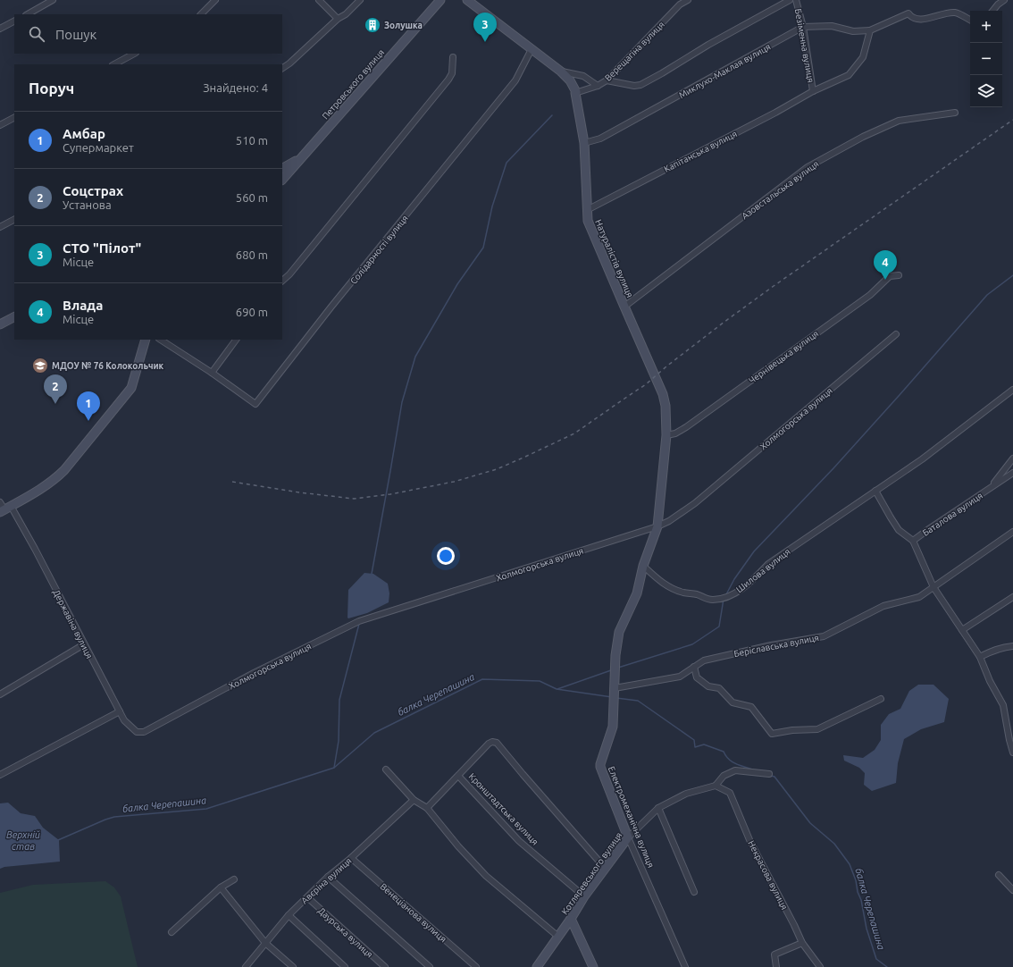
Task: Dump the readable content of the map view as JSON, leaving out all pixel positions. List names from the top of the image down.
{
  "streets": {
    "street": [
      "Безіменна вулиця",
      "Верещагіна вулиця",
      "Миклухо-Маклая вулиця",
      "Петровського вулиця",
      "Капітанська вулиця",
      "Азовстальська вулиця",
      "Солідарності вулиця",
      "Натуралістів вулиця",
      "Чернівецька вулиця",
      "Холмогорська вулиця",
      "Баталова вулиця",
      "Шилова вулиця",
      "Державіна вулиця",
      "Беріславська вулиця",
      "Кронштадтська вулиця",
      "Електромеханічна вулиця",
      "Котляревського вулиця",
      "Некрасова вулиця",
      "Авєріна вулиця",
      "Венеціанова вулиця",
      "Даурська вулиця"
    ]
  },
  "crossings": [
    ["Безіменна вулиця", "Миклухо-Маклая вулиця"],
    ["Безіменна вулиця", "Капітанська вулиця"],
    ["Верещагіна вулиця", "Натуралістів вулиця"],
    ["Миклухо-Маклая вулиця", "Капітанська вулиця"],
    ["Миклухо-Маклая вулиця", "Натуралістів вулиця"],
    ["Капітанська вулиця", "Натуралістів вулиця"],
    ["Азовстальська вулиця", "Натуралістів вулиця"],
    ["Солідарності вулиця", "Натуралістів вулиця"],
    ["Натуралістів вулиця", "Чернівецька вулиця"],
    ["Натуралістів вулиця", "Холмогорська вулиця"],
    ["Натуралістів вулиця", "Шилова вулиця"],
    ["Натуралістів вулиця", "Електромеханічна вулиця"],
    ["Холмогорська вулиця", "Державіна вулиця"],
    ["Шилова вулиця", "Електромеханічна вулиця"],
    ["Беріславська вулиця", "Електромеханічна вулиця"],
    ["Кронштадтська вулиця", "Котляревського вулиця"],
    ["Електромеханічна вулиця", "Котляревського вулиця"],
    ["Котляревського вулиця", "Некрасова вулиця"],
    ["Авєріна вулиця", "Венеціанова вулиця"],
    ["Авєріна вулиця", "Даурська вулиця"]
  ],
  "water": ["балка Черепашина", "Верхній став"],
  "places": {
    "building": ["Золушка"],
    "school or university": ["МДОУ № 76 Колокольчик"]
  },
  "page": {
    "map_buttons": ["+", "−"],
    "pins": [
      "3",
      "4",
      "2",
      "1"
    ],
    "search": "Пошук",
    "heading": ["Поруч", "Знайдено: 4"],
    "list": [
      {
        "mark": "1",
        "name": "Амбар",
        "note": "Супермаркет",
        "value": "510 m"
      },
      {
        "mark": "2",
        "name": "Соцстрах",
        "note": "Установа",
        "value": "560 m"
      },
      {
        "mark": "3",
        "name": "СТО \"Пілот\"",
        "note": "Місце",
        "value": "680 m"
      },
      {
        "mark": "4",
        "name": "Влада",
        "note": "Місце",
        "value": "690 m"
      }
    ]
  }
}
